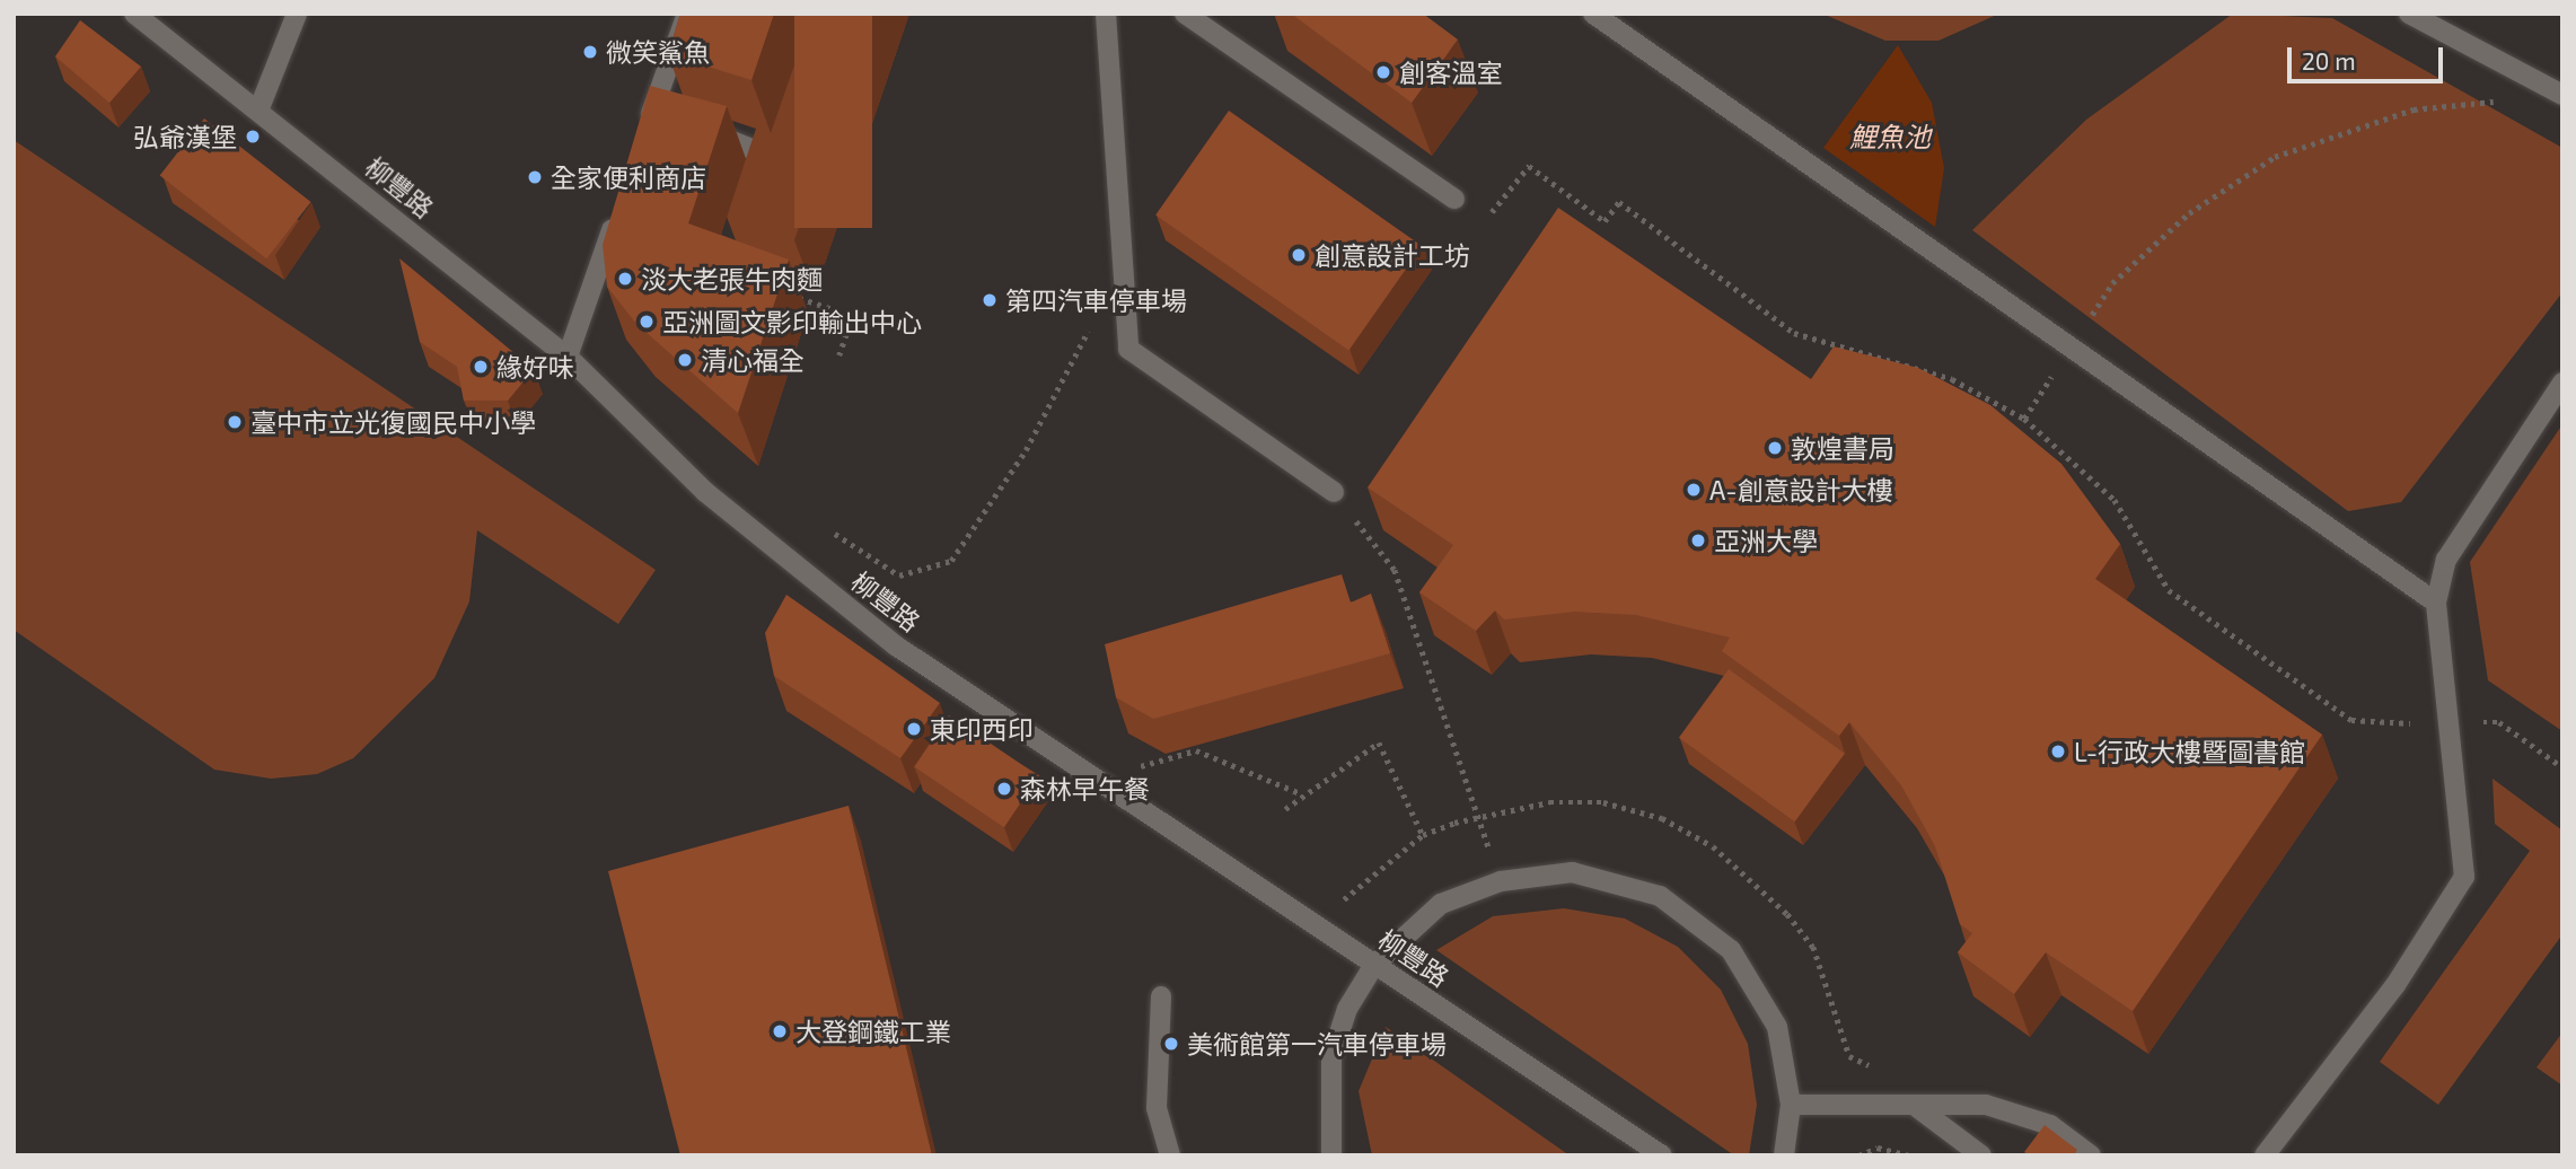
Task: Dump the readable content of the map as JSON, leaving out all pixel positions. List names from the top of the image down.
{
  "streets": {
    "street": ["柳豐路"]
  },
  "water": ["鯉魚池"],
  "places": [
    "微笑鯊魚",
    "創客溫室",
    "弘爺漢堡",
    "全家便利商店",
    "創意設計工坊",
    "淡大老張牛肉麵",
    "第四汽車停車場",
    "亞洲圖文影印輸出中心",
    "清心福全",
    "緣好味",
    "臺中市立光復國民中小學",
    "敦煌書局",
    "A-創意設計大樓",
    "亞洲大學",
    "東印西印",
    "L-行政大樓暨圖書館",
    "森林早午餐",
    "大登鋼鐵工業",
    "美術館第一汽車停車場"
  ],
  "scale_bar": "20 m"
}
